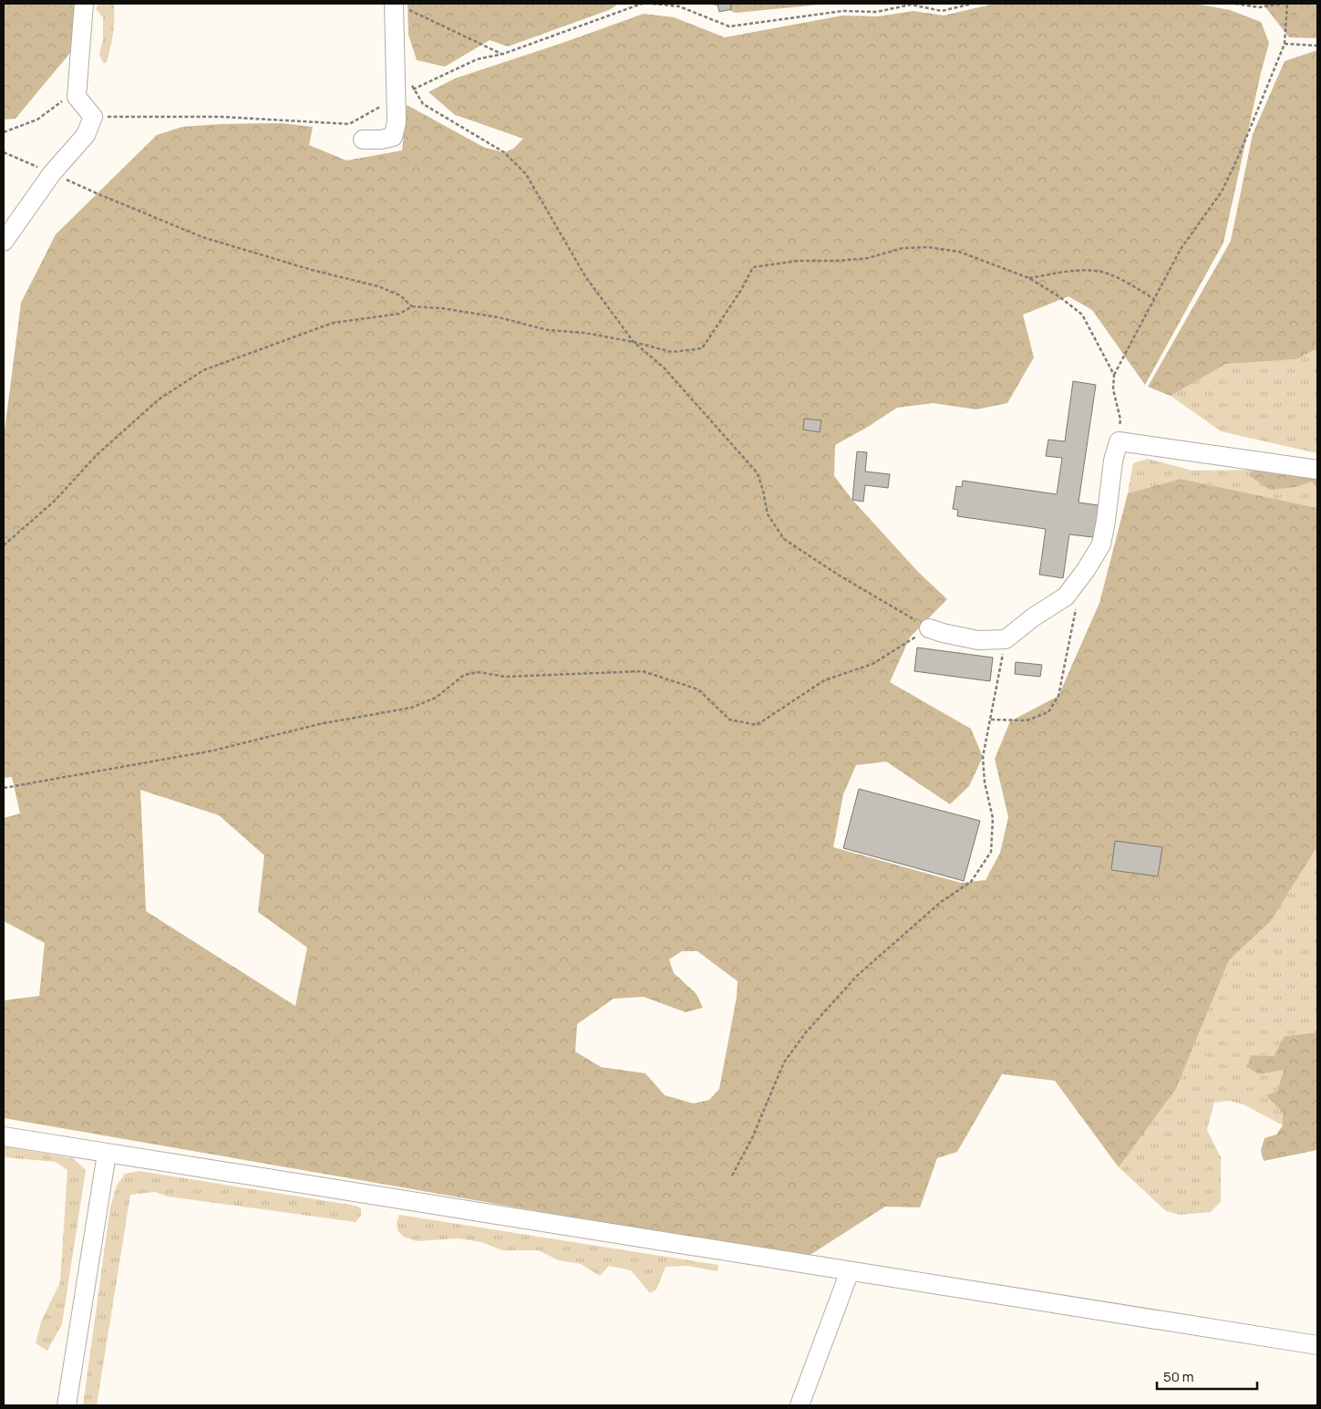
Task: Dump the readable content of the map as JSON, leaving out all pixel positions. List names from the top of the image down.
{
  "scale_bar": "50 m"
}
